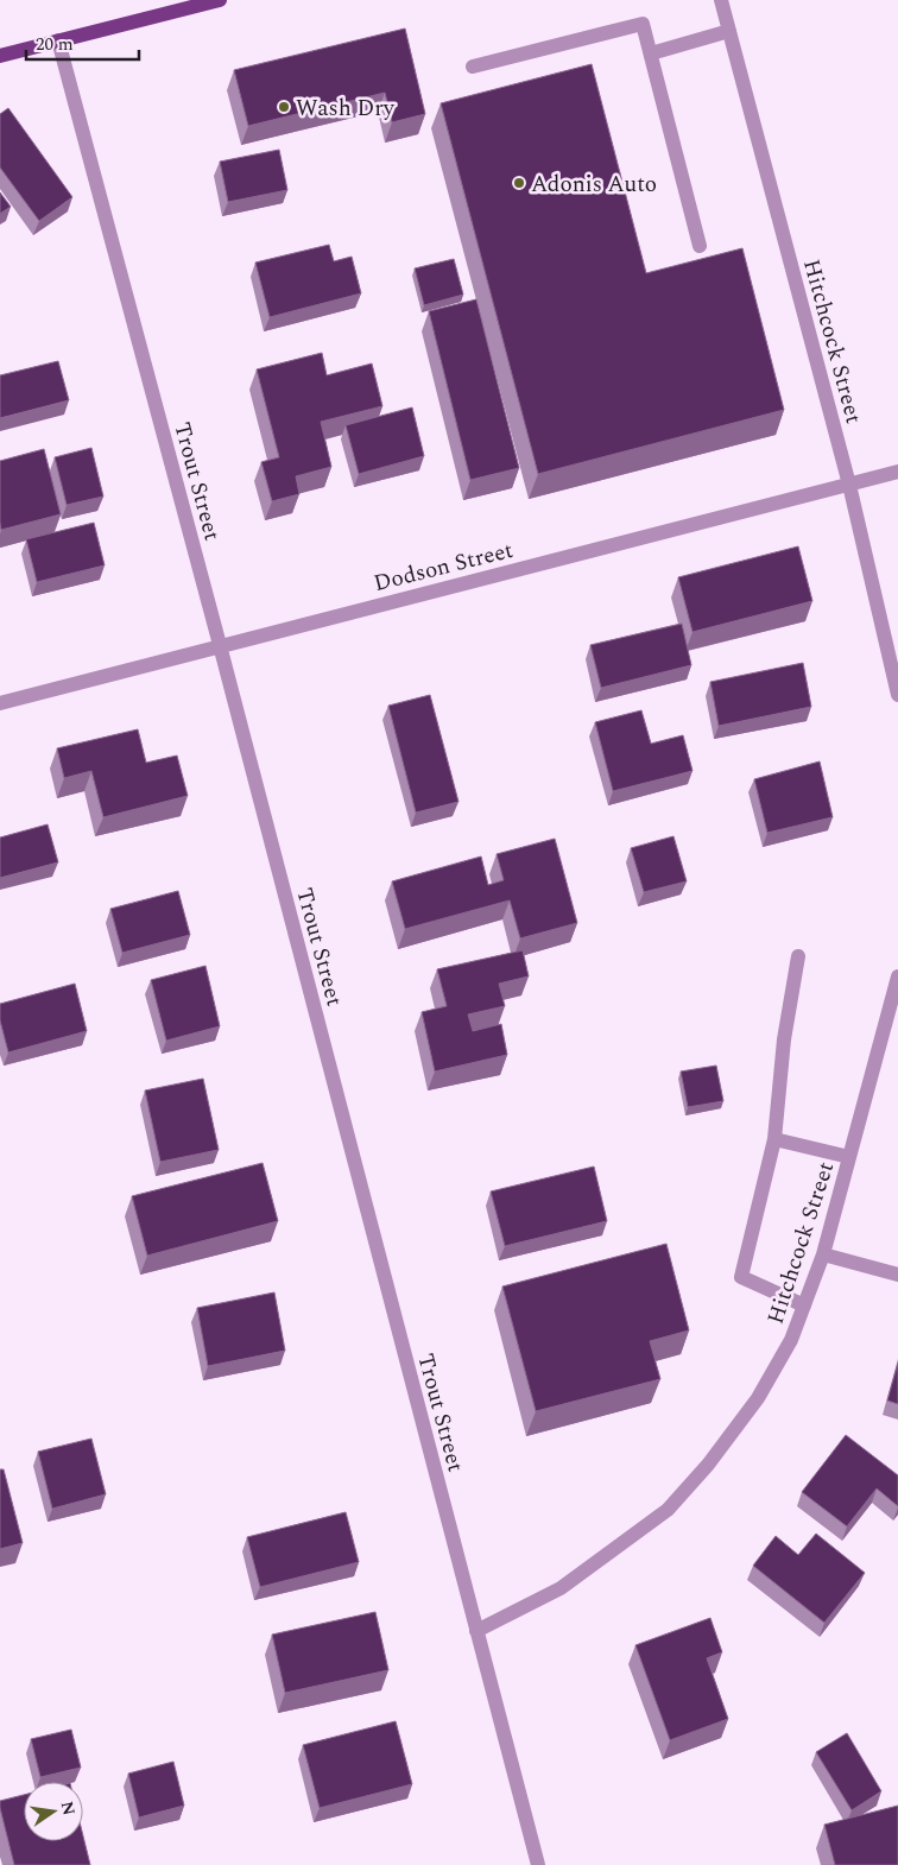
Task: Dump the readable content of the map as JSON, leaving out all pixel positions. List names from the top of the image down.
{
  "streets": {
    "street": ["Hitchcock Street", "Trout Street", "Dodson Street"]
  },
  "crossings": [
    ["Hitchcock Street", "Trout Street"],
    ["Hitchcock Street", "Dodson Street"],
    ["Trout Street", "Dodson Street"]
  ],
  "places": ["Wash Dry", "Adonis Auto"],
  "scale_bar": "20 m",
  "north": "right"
}
